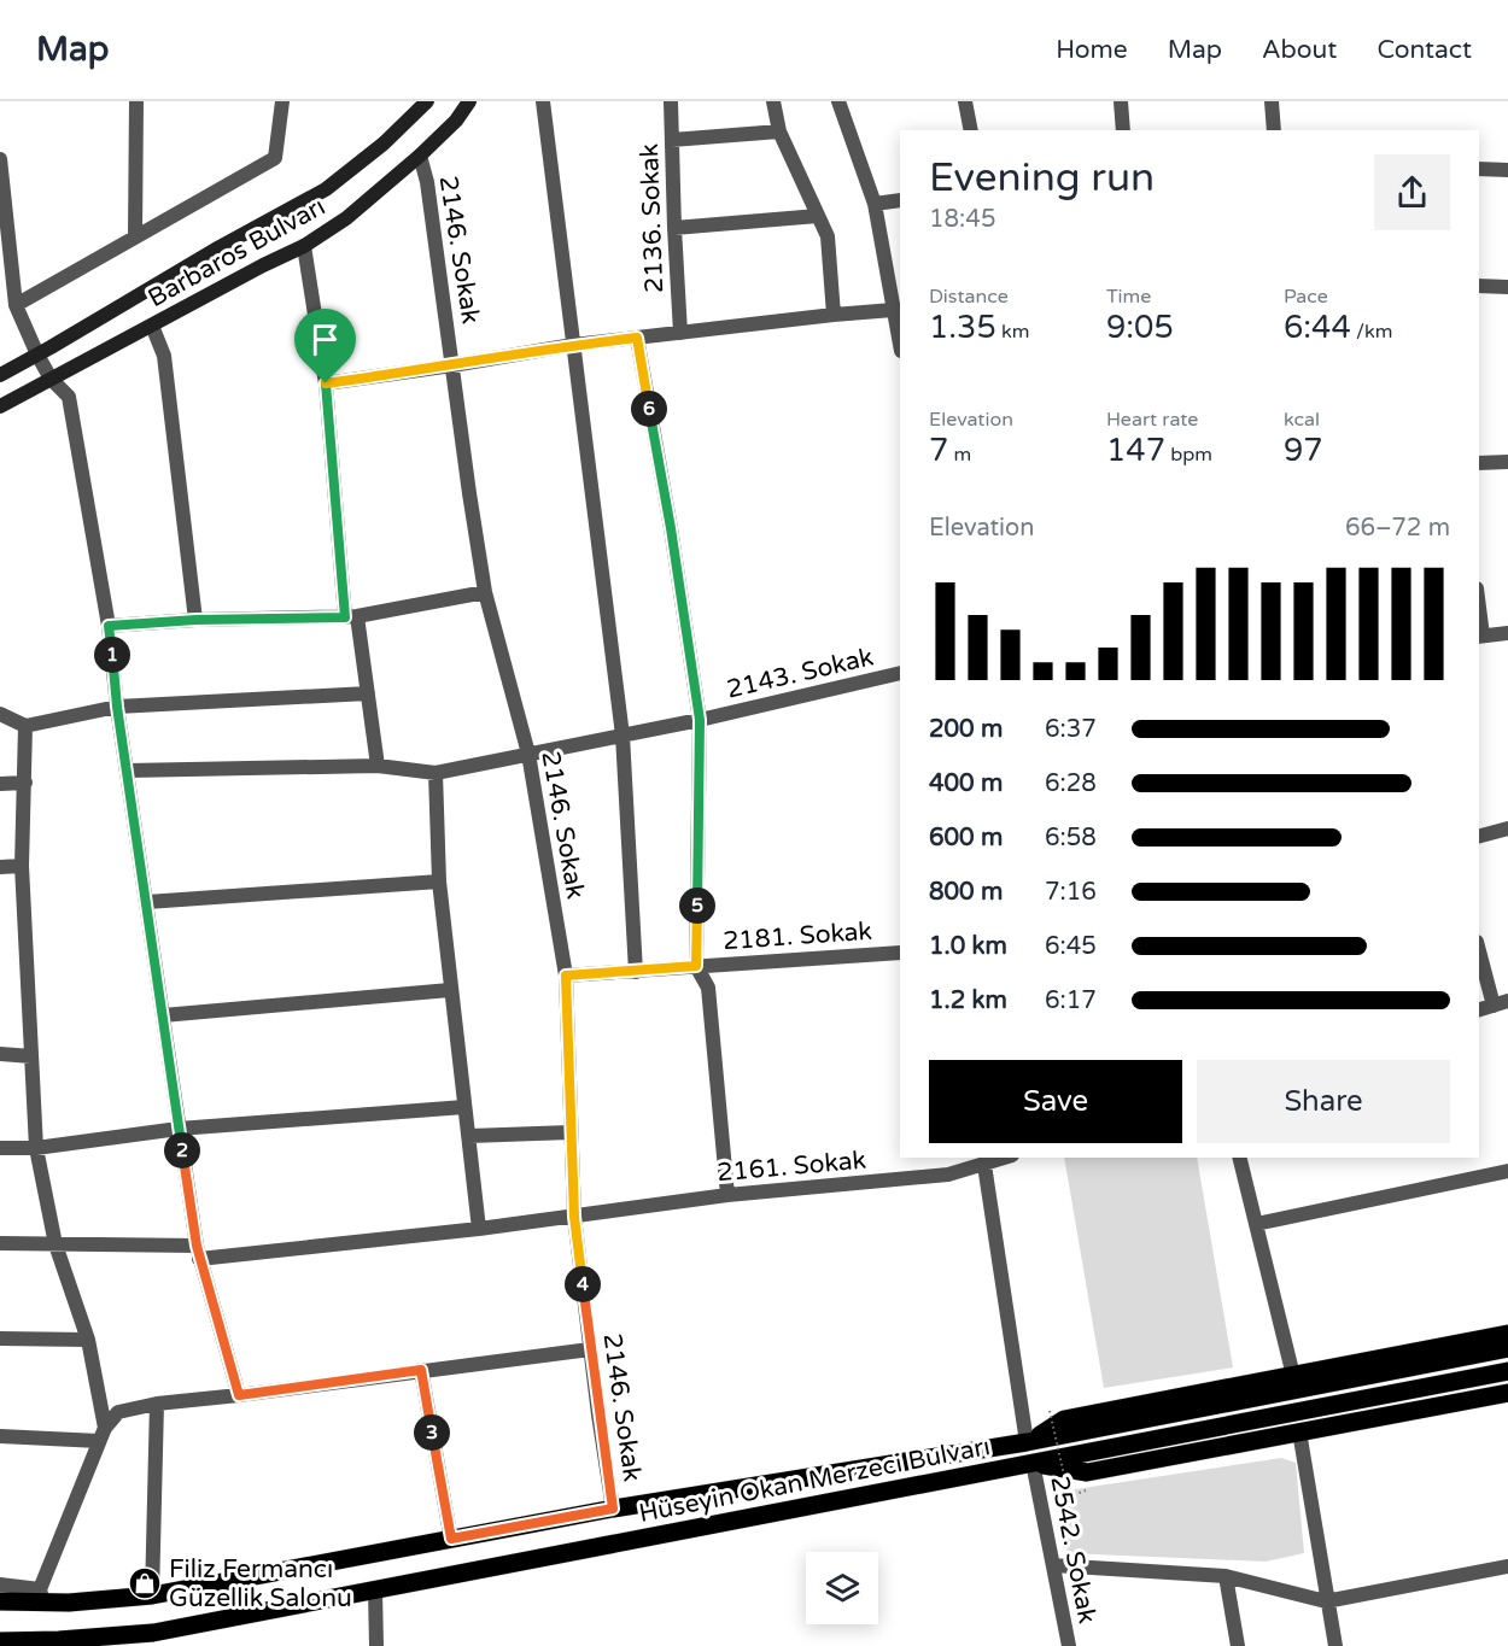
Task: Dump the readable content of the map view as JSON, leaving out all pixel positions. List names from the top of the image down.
{
  "streets": {
    "main road": ["Hüseyin Okan Merzeci Bulvarı"],
    "street": [
      "2136. Sokak",
      "2146. Sokak",
      "Barbaros Bulvarı",
      "2143. Sokak",
      "2181. Sokak",
      "2161. Sokak",
      "2542. Sokak"
    ]
  },
  "crossings": [
    ["2146. Sokak", "Barbaros Bulvarı"],
    ["2146. Sokak", "2143. Sokak"],
    ["2146. Sokak", "2181. Sokak"],
    ["2146. Sokak", "2161. Sokak"],
    ["2146. Sokak", "Hüseyin Okan Merzeci Bulvarı"],
    ["Hüseyin Okan Merzeci Bulvarı", "2542. Sokak"]
  ],
  "places": {
    "shop": ["Filiz Fermancı Güzellik Salonu"]
  },
  "page": {
    "header": "Map",
    "nav": [
      "Home",
      "Map",
      "About",
      "Contact"
    ],
    "heading": ["Evening run", "18:45"],
    "stats": [
      ["Distance", "1.35 km"],
      ["Time", "9:05"],
      ["Pace", "6:44 /km"],
      ["Elevation", "7 m"],
      ["Heart rate", "147 bpm"],
      ["kcal", "97"]
    ],
    "pins": [
      "6",
      "1",
      "5",
      "2",
      "4",
      "3"
    ],
    "chart": ["Elevation", "66–72 m"],
    "list": [
      {
        "name": "200 m",
        "note": "6:37"
      },
      {
        "name": "400 m",
        "note": "6:28"
      },
      {
        "name": "600 m",
        "note": "6:58"
      },
      {
        "name": "800 m",
        "note": "7:16"
      },
      {
        "name": "1.0 km",
        "note": "6:45"
      },
      {
        "name": "1.2 km",
        "note": "6:17"
      }
    ],
    "buttons": ["Save", "Share"]
  }
}
